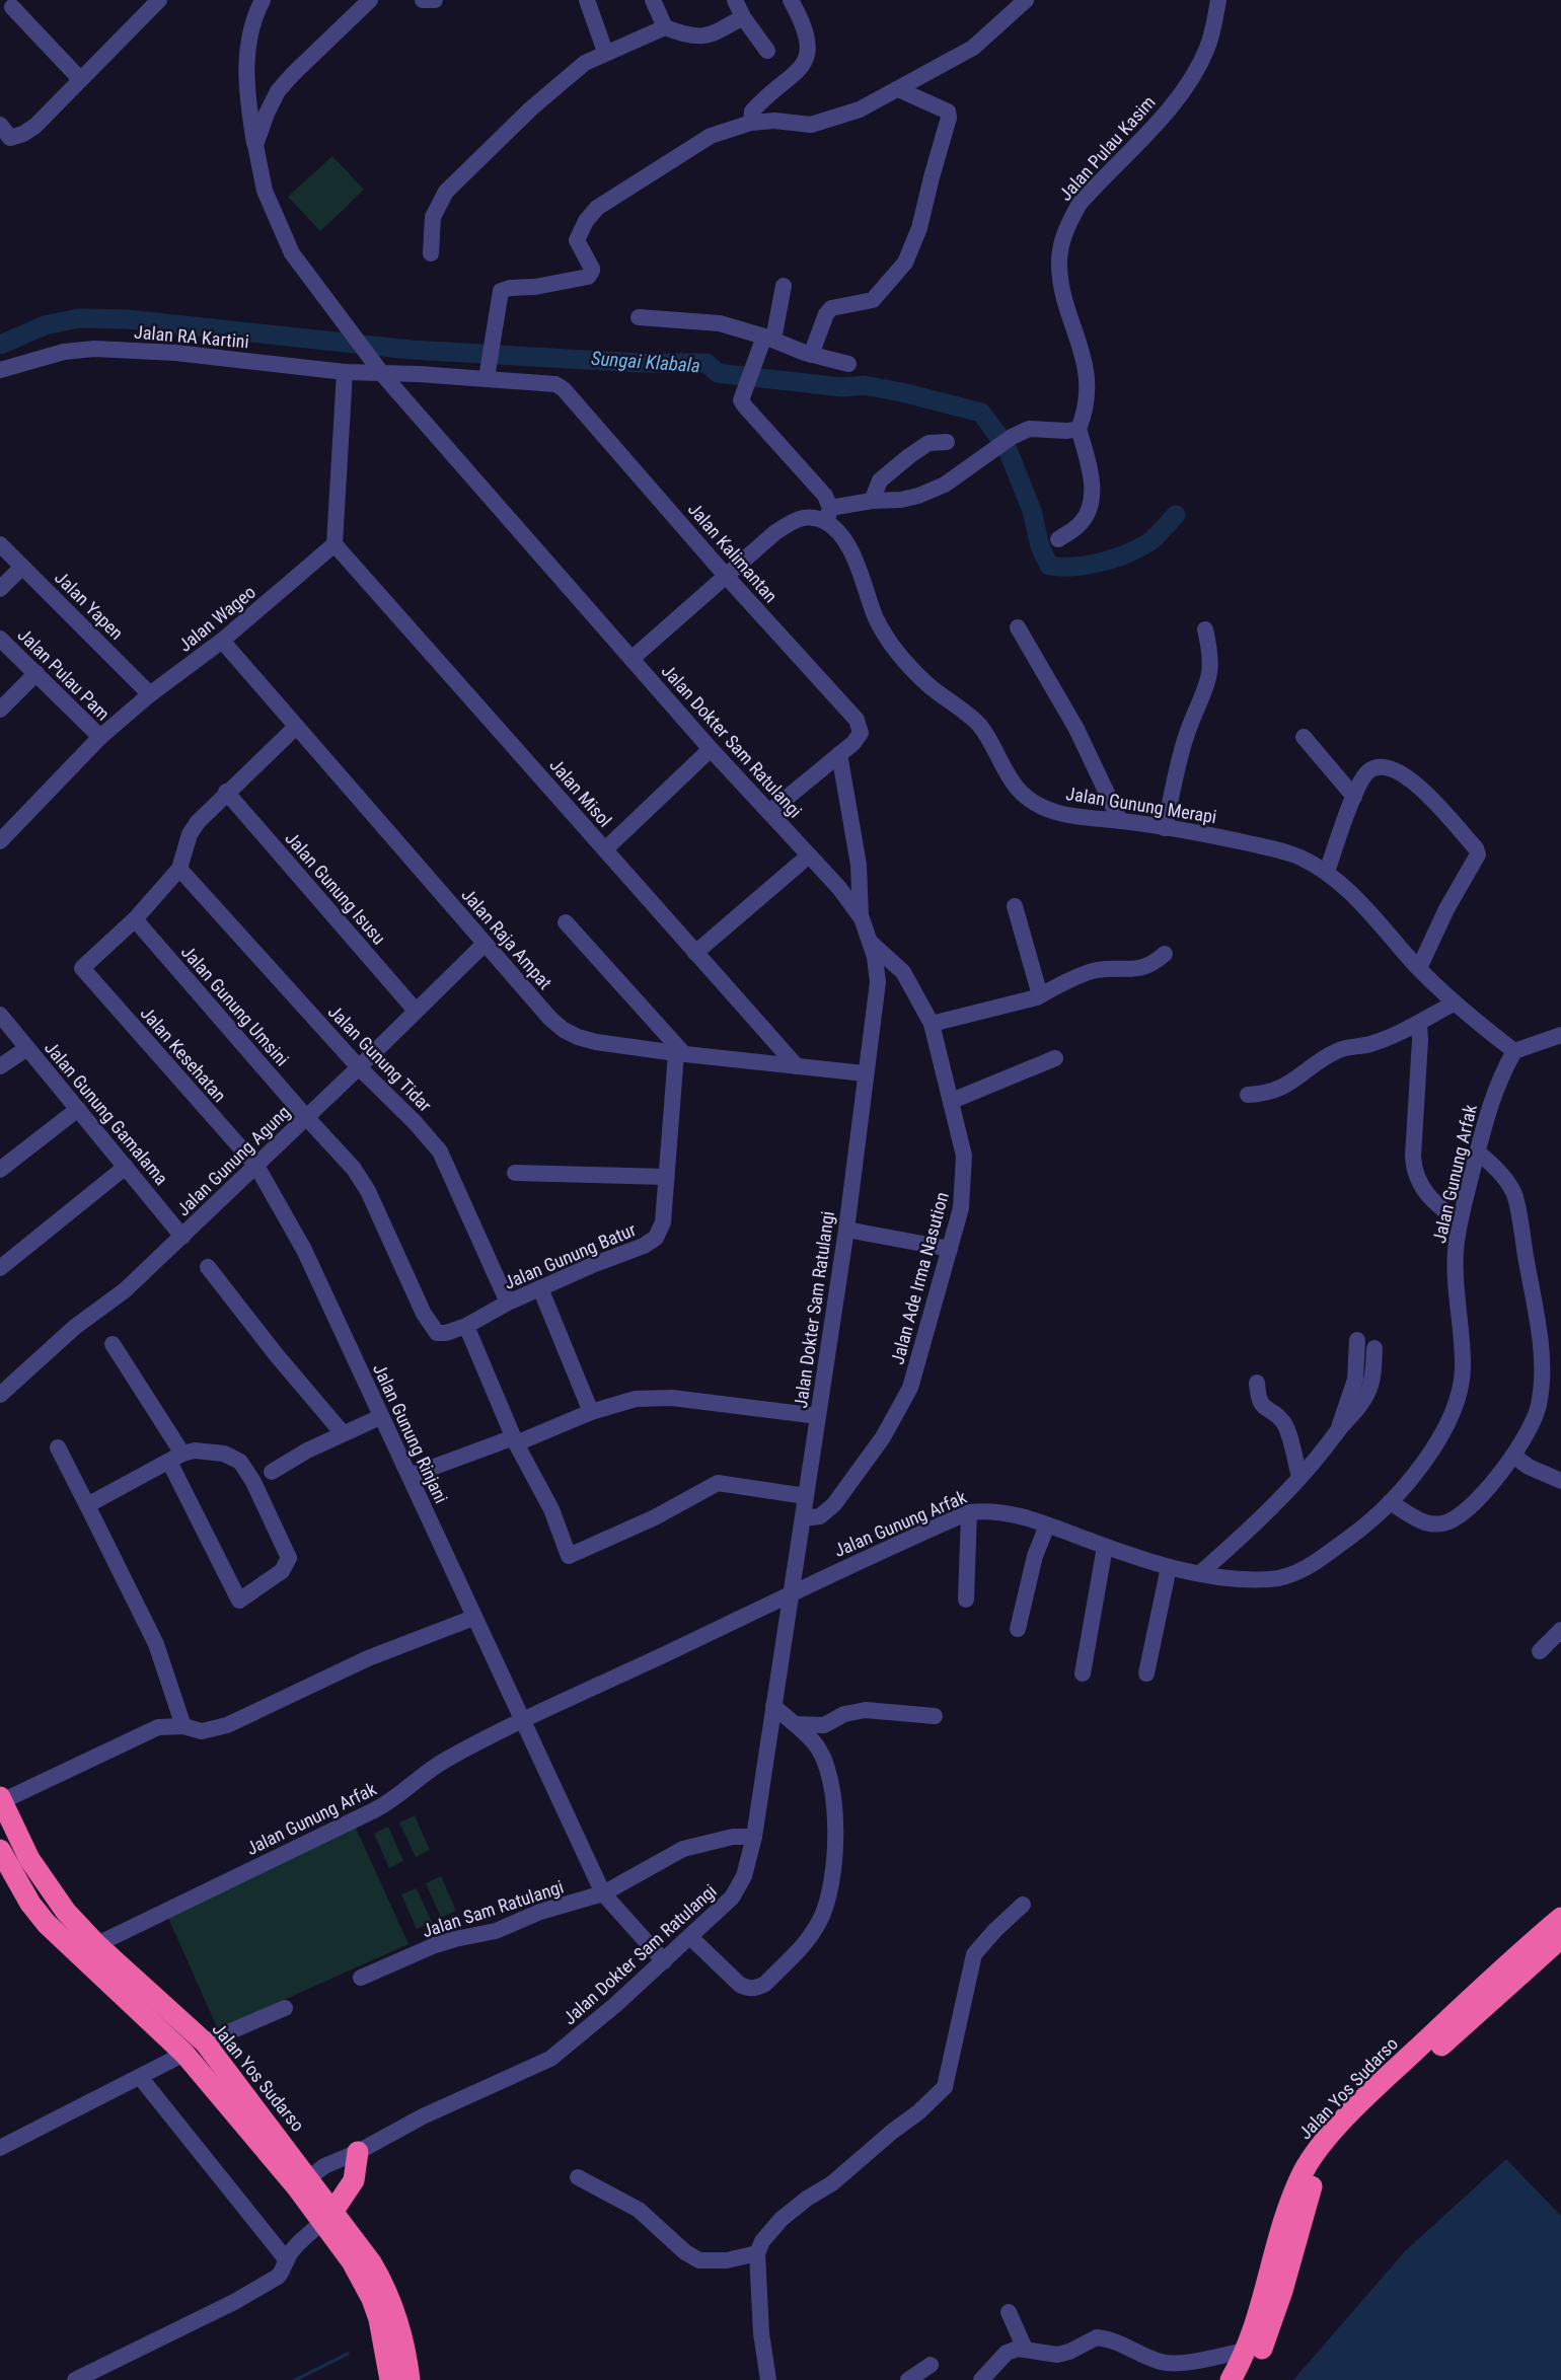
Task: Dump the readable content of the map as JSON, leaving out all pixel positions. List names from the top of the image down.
{
  "streets": {
    "highway": ["Jalan Yos Sudarso"],
    "street": [
      "Jalan Pulau Kasim",
      "Jalan RA Kartini",
      "Jalan Kalimantan",
      "Jalan Yapen",
      "Jalan Wageo",
      "Jalan Pulau Pam",
      "Jalan Dokter Sam Ratulangi",
      "Jalan Misol",
      "Jalan Gunung Merapi",
      "Jalan Gunung Isusu",
      "Jalan Raja Ampat",
      "Jalan Gunung Umsini",
      "Jalan Kesehatan",
      "Jalan Gunung Tidar",
      "Jalan Gunung Gamalama",
      "Jalan Gunung Agung",
      "Jalan Gunung Arfak",
      "Jalan Gunung Batur",
      "Jalan Ade Irma Nasution",
      "Jalan Gunung Rinjani",
      "Jalan Sam Ratulangi"
    ]
  },
  "crossings": [
    ["Jalan RA Kartini", "Jalan Kalimantan"],
    ["Jalan RA Kartini", "Jalan Dokter Sam Ratulangi"],
    ["Jalan Kalimantan", "Jalan Dokter Sam Ratulangi"],
    ["Jalan Yapen", "Jalan Wageo"],
    ["Jalan Wageo", "Jalan Pulau Pam"],
    ["Jalan Wageo", "Jalan Misol"],
    ["Jalan Wageo", "Jalan Raja Ampat"],
    ["Jalan Dokter Sam Ratulangi", "Jalan Raja Ampat"],
    ["Jalan Dokter Sam Ratulangi", "Jalan Gunung Arfak"],
    ["Jalan Dokter Sam Ratulangi", "Jalan Ade Irma Nasution"],
    ["Jalan Dokter Sam Ratulangi", "Jalan Gunung Rinjani"],
    ["Jalan Dokter Sam Ratulangi", "Jalan Sam Ratulangi"],
    ["Jalan Dokter Sam Ratulangi", "Jalan Yos Sudarso"],
    ["Jalan Misol", "Jalan Raja Ampat"],
    ["Jalan Gunung Merapi", "Jalan Gunung Arfak"],
    ["Jalan Gunung Isusu", "Jalan Gunung Agung"],
    ["Jalan Raja Ampat", "Jalan Gunung Agung"],
    ["Jalan Raja Ampat", "Jalan Gunung Batur"],
    ["Jalan Gunung Umsini", "Jalan Kesehatan"],
    ["Jalan Gunung Umsini", "Jalan Gunung Agung"],
    ["Jalan Gunung Umsini", "Jalan Gunung Batur"],
    ["Jalan Kesehatan", "Jalan Gunung Agung"],
    ["Jalan Kesehatan", "Jalan Gunung Rinjani"],
    ["Jalan Gunung Tidar", "Jalan Gunung Agung"],
    ["Jalan Gunung Tidar", "Jalan Gunung Batur"],
    ["Jalan Gunung Gamalama", "Jalan Gunung Agung"],
    ["Jalan Gunung Agung", "Jalan Gunung Rinjani"],
    ["Jalan Gunung Arfak", "Jalan Gunung Rinjani"],
    ["Jalan Gunung Arfak", "Jalan Yos Sudarso"],
    ["Jalan Gunung Rinjani", "Jalan Sam Ratulangi"]
  ],
  "water": ["Sungai Klabala"]
}
